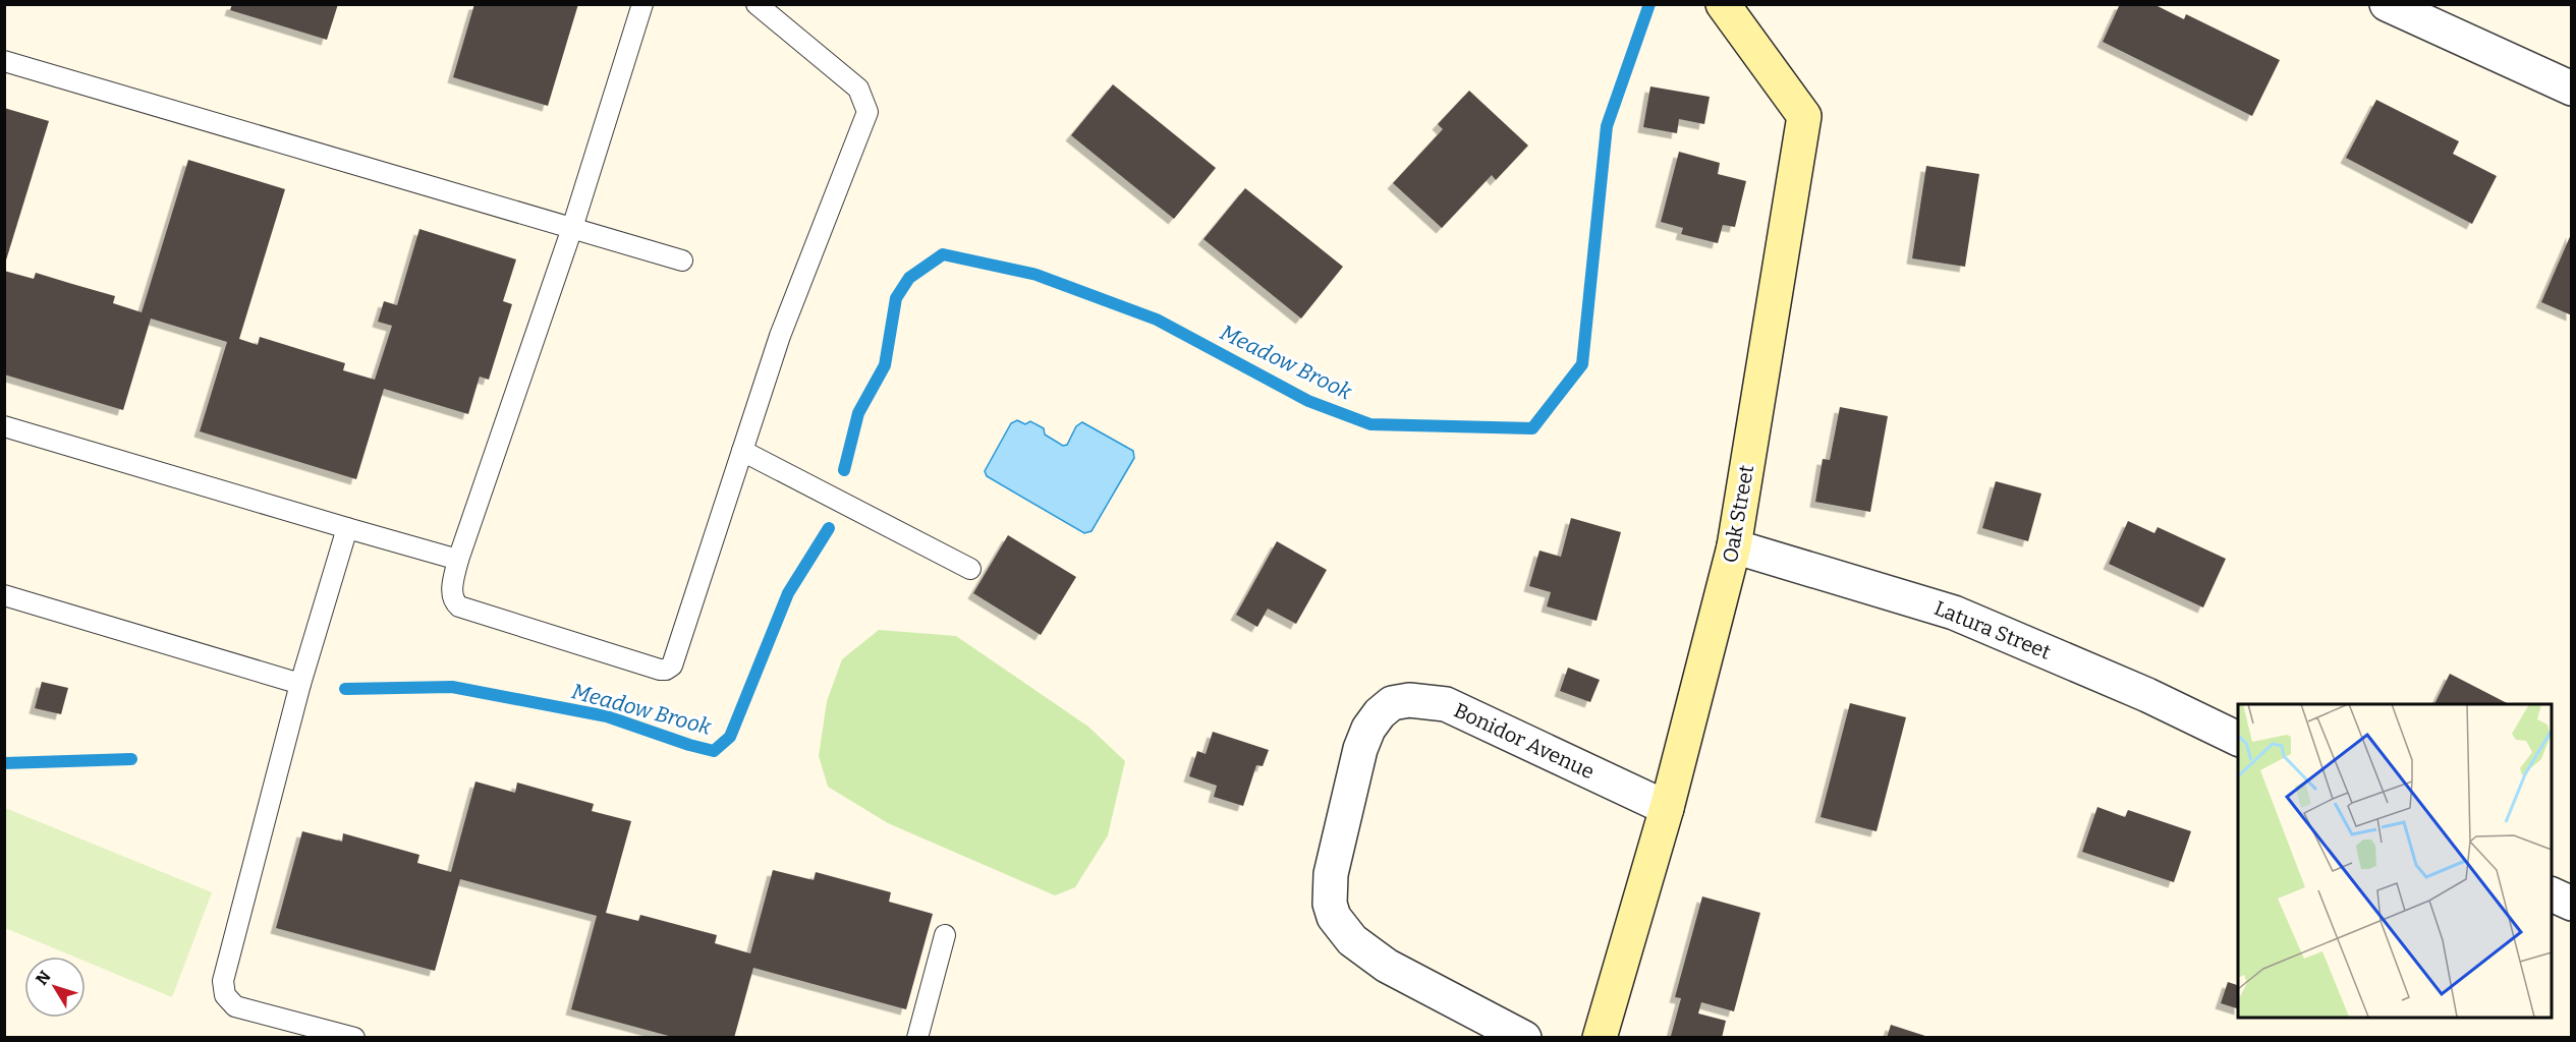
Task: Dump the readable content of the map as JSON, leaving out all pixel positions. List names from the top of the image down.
{
  "streets": {
    "street": ["Oak Street", "Latura Street", "Bonidor Avenue"]
  },
  "crossings": [
    ["Oak Street", "Latura Street"],
    ["Oak Street", "Bonidor Avenue"]
  ],
  "water": ["Meadow Brook"],
  "north": "top left"
}
